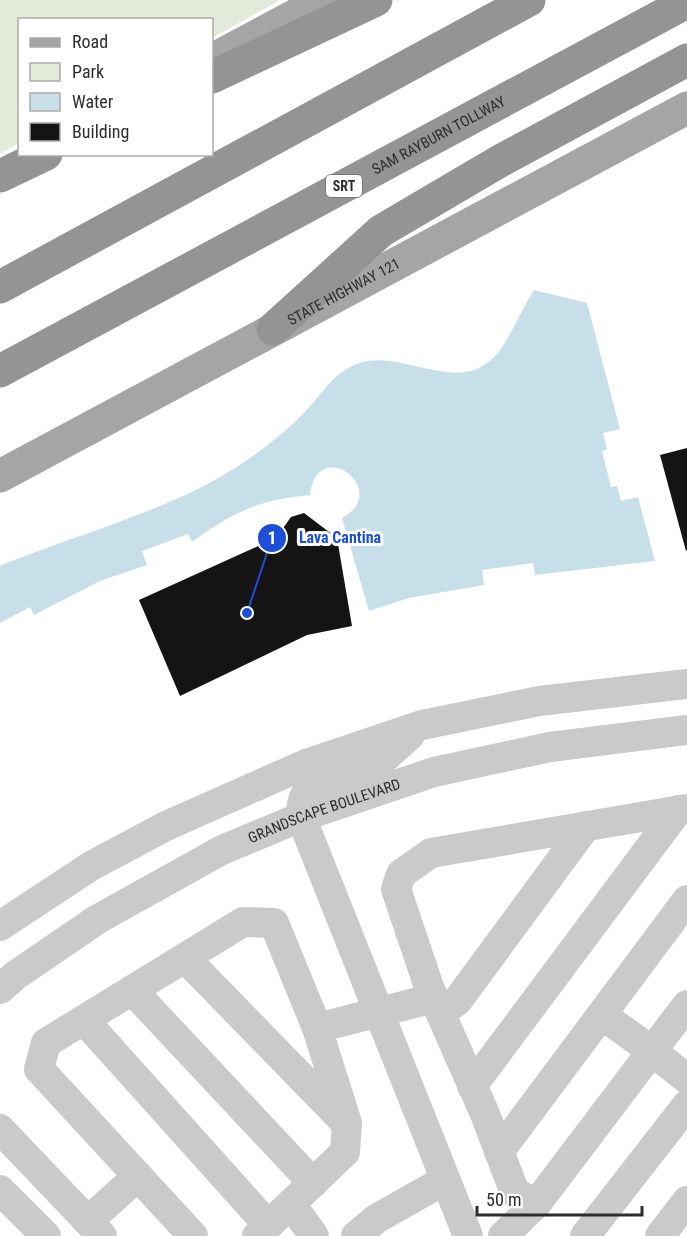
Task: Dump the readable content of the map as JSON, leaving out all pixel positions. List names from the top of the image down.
{
  "streets": {
    "highway": ["SAM RAYBURN TOLLWAY", "SRT"],
    "main road": ["STATE HIGHWAY 121"],
    "street": ["GRANDSCAPE BOULEVARD"]
  },
  "places": ["Lava Cantina"],
  "legend": [
    "Road",
    "Park",
    "Water",
    "Building"
  ],
  "scale_bar": "50 m"
}
